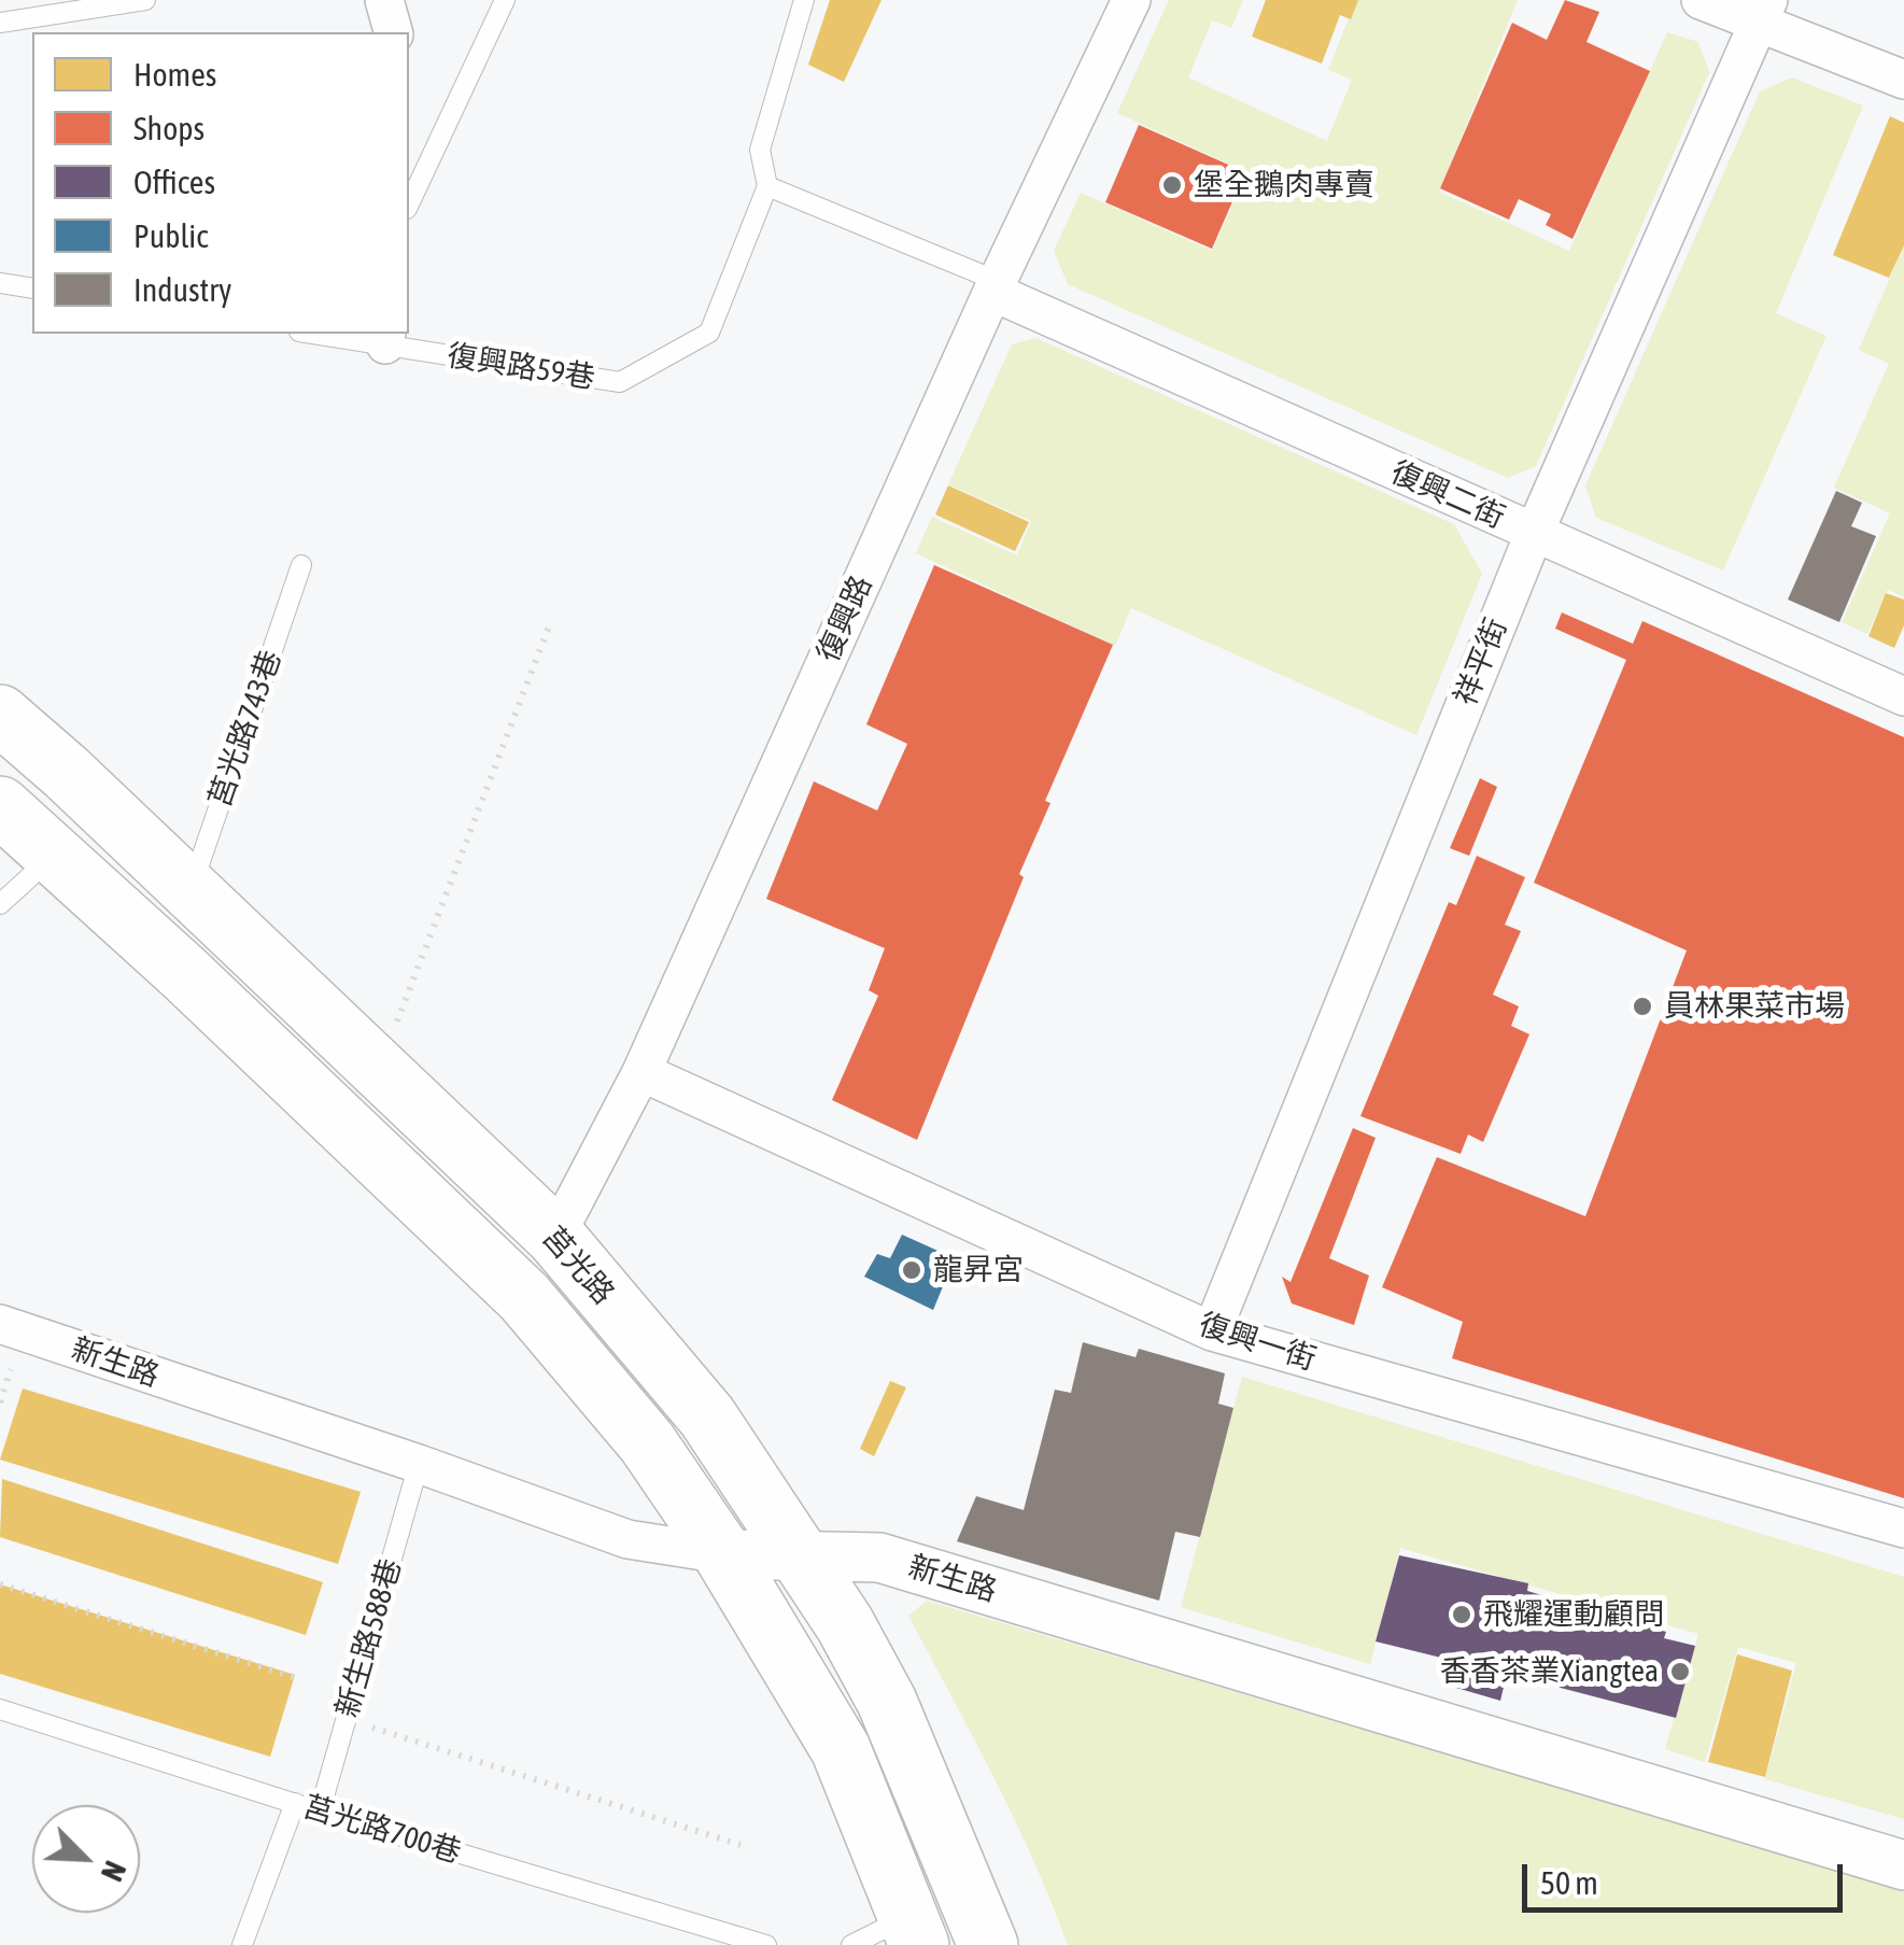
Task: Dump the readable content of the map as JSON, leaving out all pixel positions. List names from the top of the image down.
{
  "streets": {
    "main road": ["莒光路"],
    "street": [
      "復興二街",
      "復興路",
      "祥平街",
      "復興一街",
      "新生路"
    ],
    "lane": [
      "復興路59巷",
      "莒光路743巷",
      "新生路588巷",
      "莒光路700巷"
    ]
  },
  "crossings": [
    ["復興二街", "復興路"],
    ["復興二街", "祥平街"],
    ["復興路", "莒光路"],
    ["復興路", "復興一街"],
    ["祥平街", "復興一街"],
    ["莒光路743巷", "莒光路"],
    ["莒光路", "新生路"],
    ["新生路", "新生路588巷"],
    ["新生路588巷", "莒光路700巷"]
  ],
  "places": [
    "堡全鵝肉專賣",
    "員林果菜市場",
    "龍昇宮",
    "飛耀運動顧問",
    "香香茶業Xiangtea"
  ],
  "legend": [
    "Homes",
    "Shops",
    "Offices",
    "Public",
    "Industry"
  ],
  "scale_bar": "50 m",
  "north": "bottom right"
}
